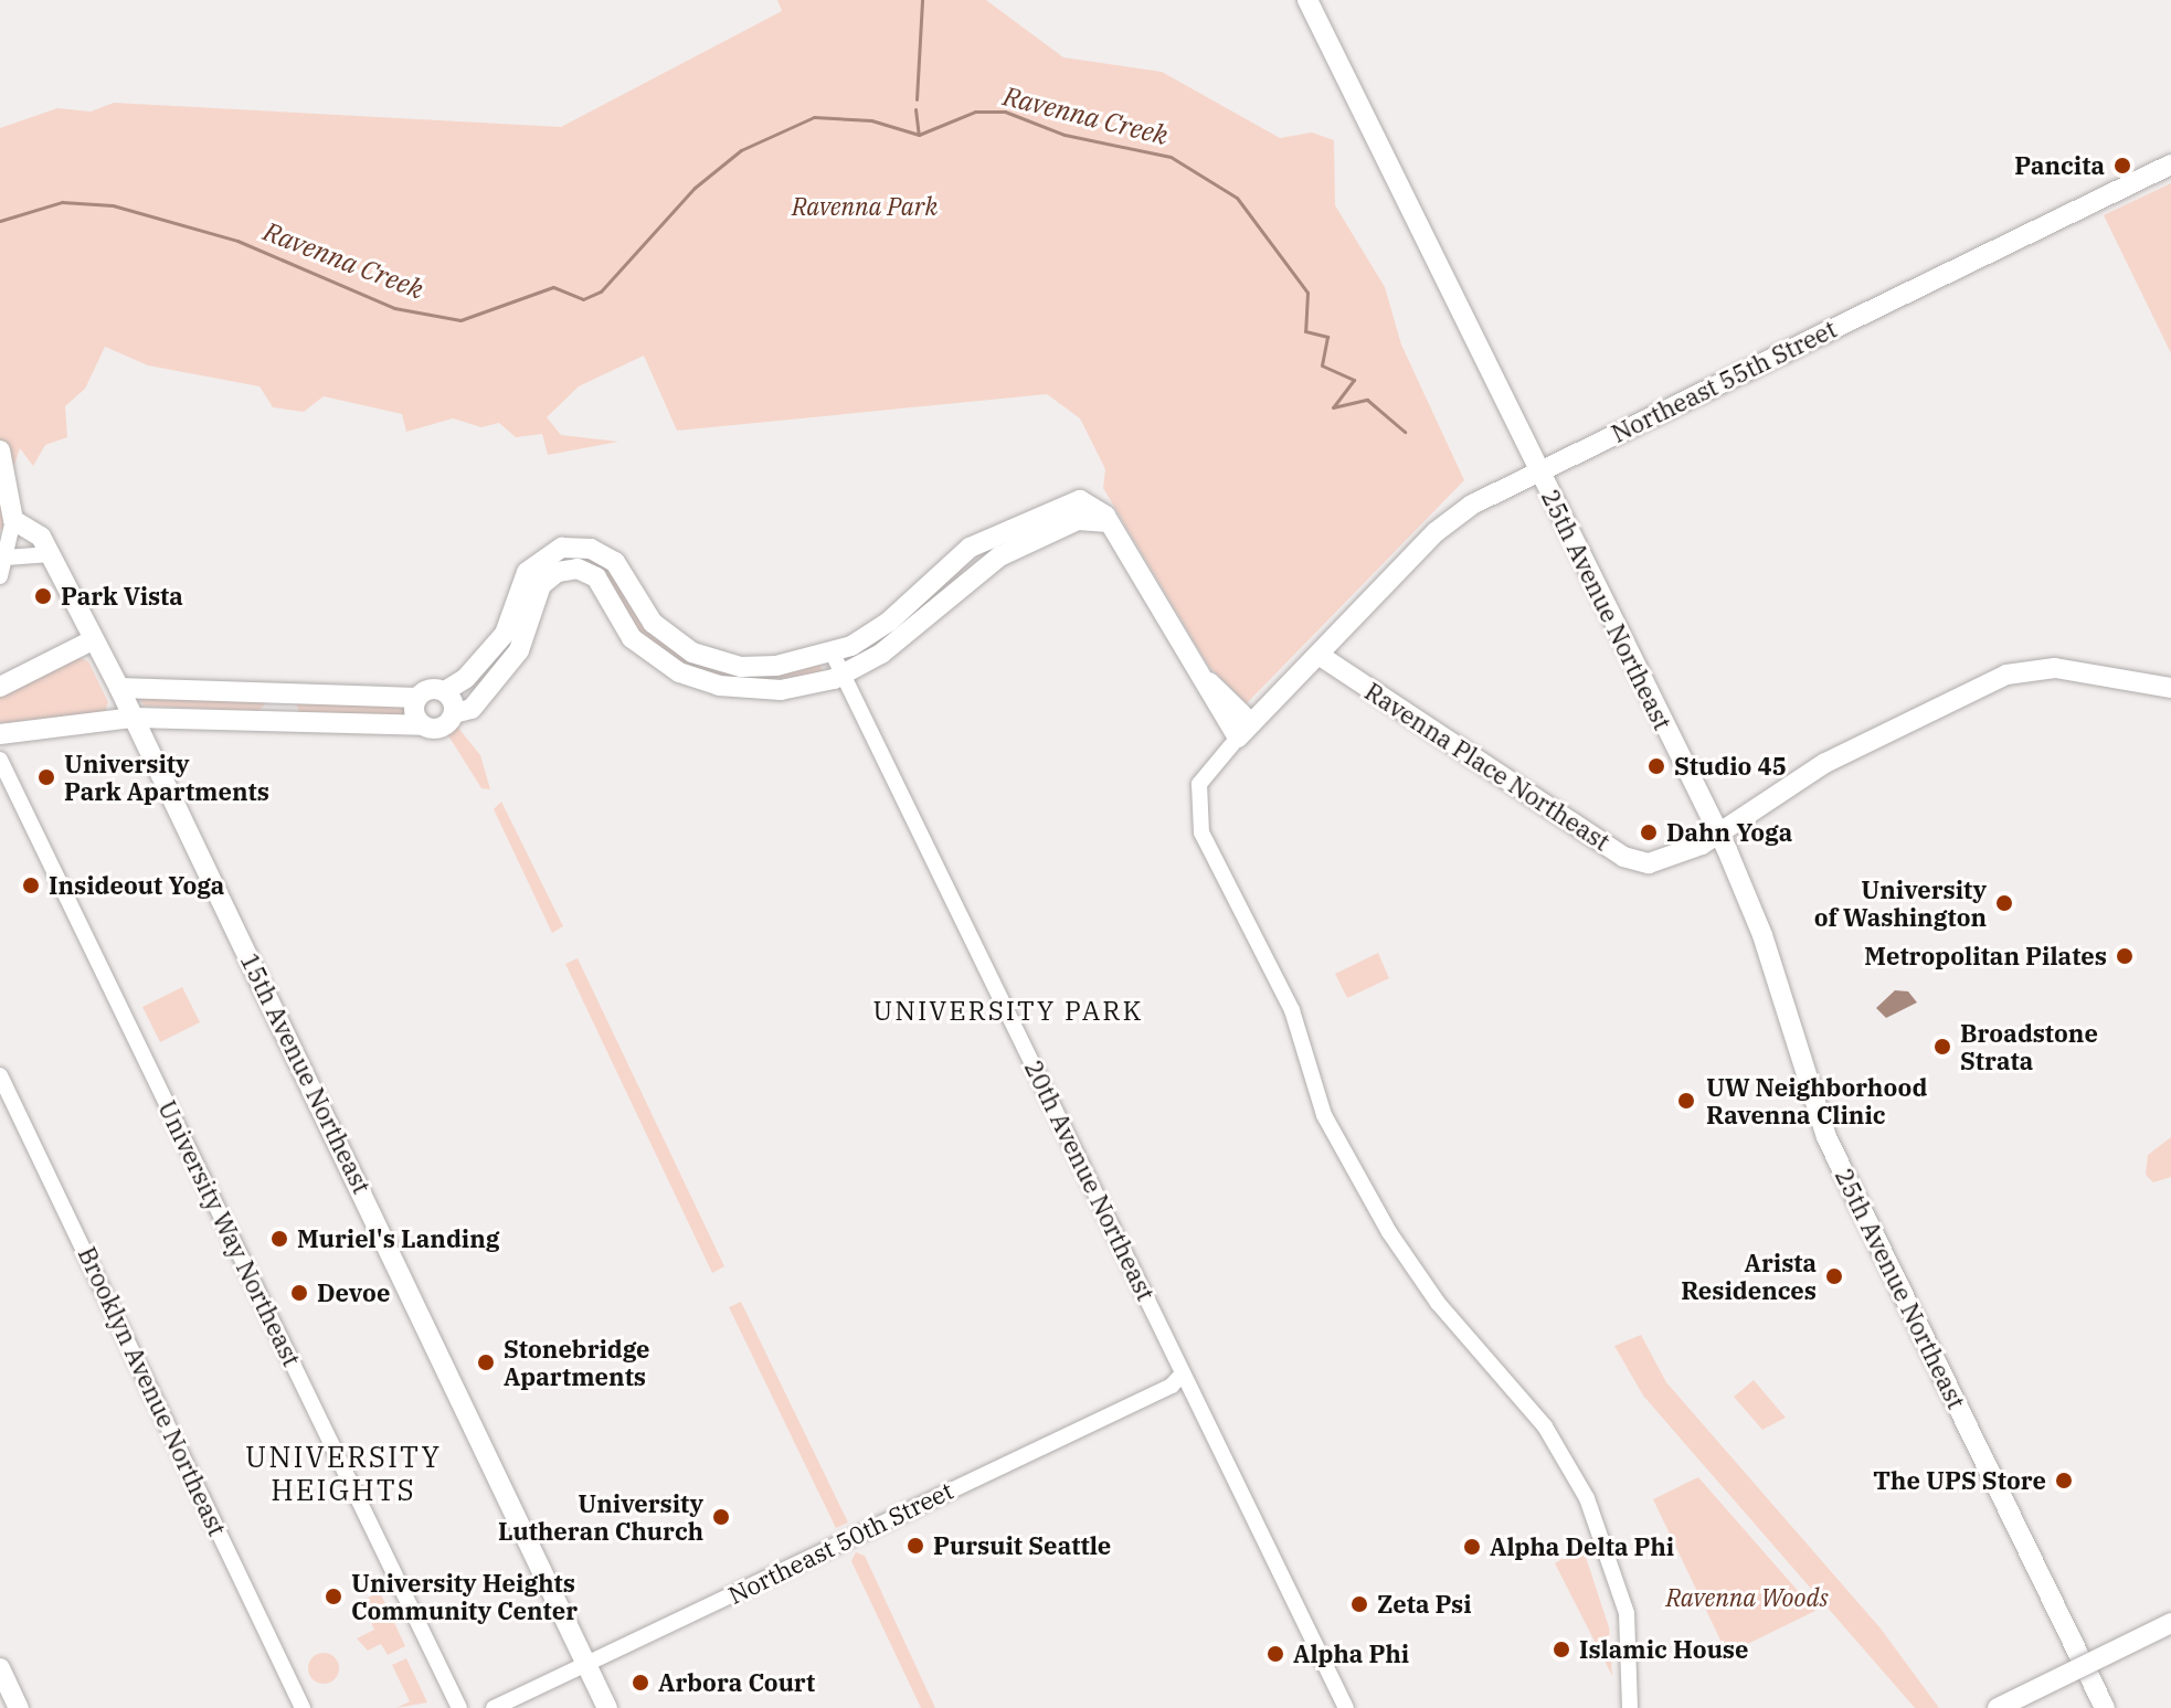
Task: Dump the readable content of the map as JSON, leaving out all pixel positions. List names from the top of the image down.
{
  "streets": {
    "main road": [
      "Northeast 55th Street",
      "25th Avenue Northeast",
      "Ravenna Place Northeast",
      "15th Avenue Northeast"
    ],
    "street": [
      "20th Avenue Northeast",
      "University Way Northeast",
      "Brooklyn Avenue Northeast",
      "Northeast 50th Street"
    ]
  },
  "crossings": [
    ["Northeast 55th Street", "25th Avenue Northeast"],
    ["Northeast 55th Street", "Ravenna Place Northeast"],
    ["25th Avenue Northeast", "Ravenna Place Northeast"],
    ["15th Avenue Northeast", "Northeast 50th Street"],
    ["20th Avenue Northeast", "Northeast 50th Street"]
  ],
  "districts": ["UNIVERSITY PARK", "UNIVERSITY HEIGHTS"],
  "water": ["Ravenna Creek"],
  "parks": ["Ravenna Park", "Ravenna Woods"],
  "places": [
    "Pancita",
    "Park Vista",
    "Studio 45",
    "University Park Apartments",
    "Dahn Yoga",
    "Insideout Yoga",
    "University of Washington",
    "Metropolitan Pilates",
    "Broadstone Strata",
    "UW Neighborhood Ravenna Clinic",
    "Muriel's Landing",
    "Arista Residences",
    "Devoe",
    "Stonebridge Apartments",
    "The UPS Store",
    "University Lutheran Church",
    "Pursuit Seattle",
    "Alpha Delta Phi",
    "University Heights Community Center",
    "Zeta Psi",
    "Islamic House",
    "Alpha Phi",
    "Arbora Court"
  ]
}
